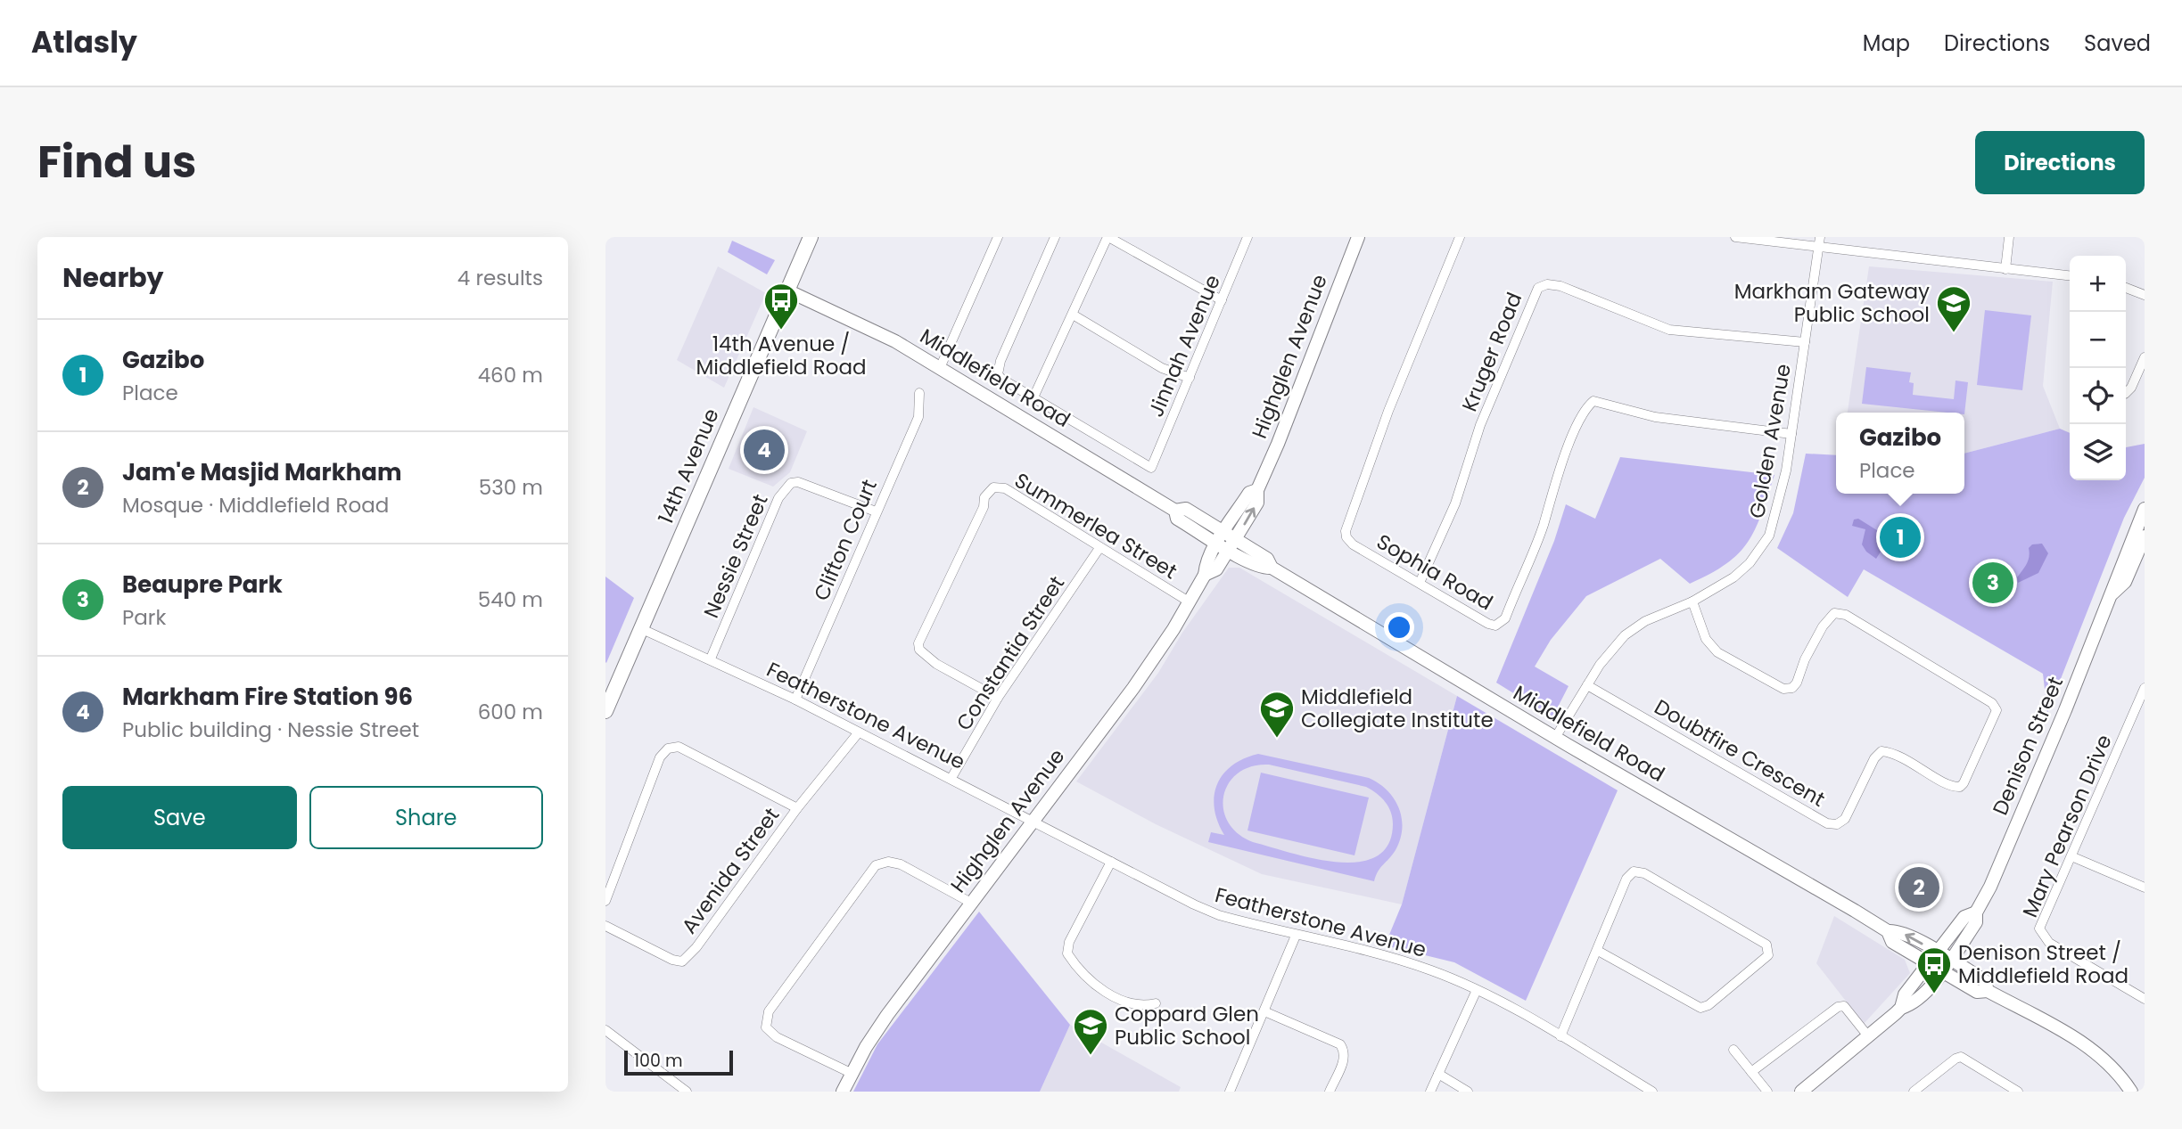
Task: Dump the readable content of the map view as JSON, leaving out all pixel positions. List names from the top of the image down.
{
  "streets": {
    "main road": ["14th Avenue"],
    "street": [
      "Jinnah Avenue",
      "Kruger Road",
      "Highglen Avenue",
      "Middlefield Road",
      "Golden Avenue",
      "Summerlea Street",
      "Clifton Court",
      "Nessie Street",
      "Sophia Road",
      "Constantia Street",
      "Featherstone Avenue",
      "Denison Street",
      "Doubtfire Crescent",
      "Mary Pearson Drive",
      "Avenida Street"
    ]
  },
  "crossings": [
    ["Kruger Road", "Golden Avenue"],
    ["Kruger Road", "Sophia Road"],
    ["Highglen Avenue", "Middlefield Road"],
    ["Highglen Avenue", "Summerlea Street"],
    ["Highglen Avenue", "Featherstone Avenue"],
    ["Middlefield Road", "Golden Avenue"],
    ["Middlefield Road", "14th Avenue"],
    ["Middlefield Road", "Denison Street"],
    ["Golden Avenue", "Sophia Road"],
    ["Golden Avenue", "Doubtfire Crescent"],
    ["14th Avenue", "Featherstone Avenue"],
    ["Summerlea Street", "Constantia Street"],
    ["Clifton Court", "Nessie Street"],
    ["Clifton Court", "Featherstone Avenue"],
    ["Nessie Street", "Featherstone Avenue"],
    ["Constantia Street", "Featherstone Avenue"],
    ["Featherstone Avenue", "Avenida Street"]
  ],
  "places": {
    "bus stop": ["14th Avenue / Middlefield Road", "Denison Street / Middlefield Road"],
    "school or university": ["Markham Gateway Public School", "Middlefield Collegiate Institute", "Coppard Glen Public School"]
  },
  "scale_bar": "100 m",
  "page": {
    "header": "Atlasly",
    "nav": ["Map", "Directions", "Saved"],
    "title": "Find us",
    "buttons": [
      "Directions",
      ["Save", "Share"]
    ],
    "heading": ["Nearby", "4 results"],
    "map_buttons": ["+", "−"],
    "list": [
      {
        "mark": "1",
        "name": "Gazibo",
        "note": "Place",
        "value": "460 m"
      },
      {
        "mark": "2",
        "name": "Jam'e Masjid Markham",
        "note": "Mosque · Middlefield Road",
        "value": "530 m"
      },
      {
        "mark": "3",
        "name": "Beaupre Park",
        "note": "Park",
        "value": "540 m"
      },
      {
        "mark": "4",
        "name": "Markham Fire Station 96",
        "note": "Public building · Nessie Street",
        "value": "600 m"
      }
    ],
    "popup": ["Gazibo", "Place"],
    "pins": [
      "4",
      "1",
      "3",
      "2"
    ],
    "scale": "100 m"
  }
}
